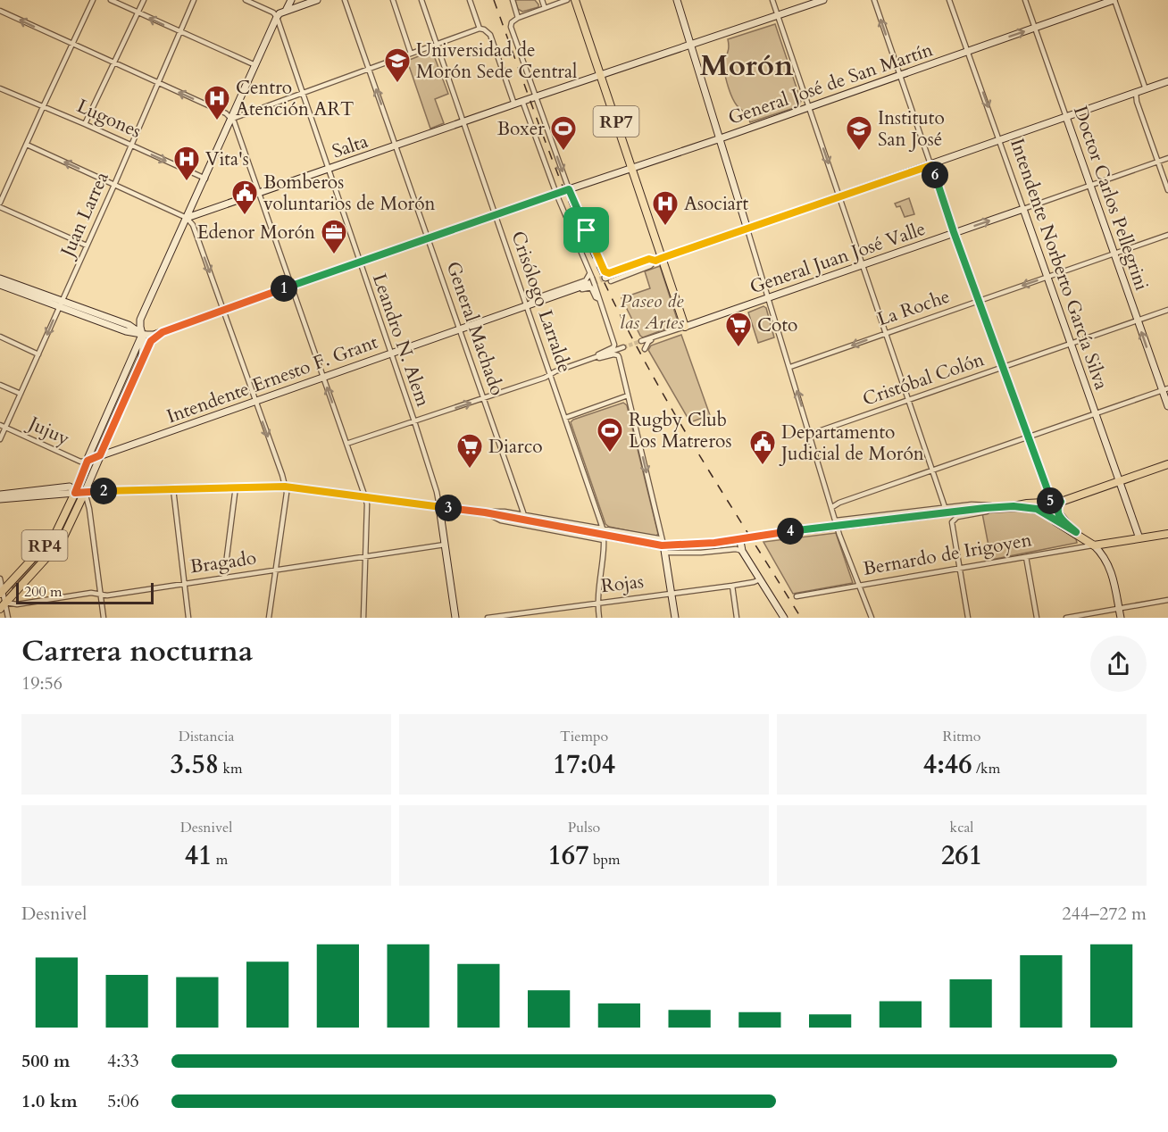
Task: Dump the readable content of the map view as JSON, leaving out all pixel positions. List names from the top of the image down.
{
  "streets": {
    "main road": ["RP7", "RP4", "Bernardo de Irigoyen"],
    "street": [
      "General José de San Martín",
      "Lugones",
      "Salta",
      "Doctor Carlos Pellegrini",
      "Juan Larrea",
      "General Juan José Valle",
      "Intendente Norberto García Silva",
      "Crisólogo Larralde",
      "La Roche",
      "General Machado",
      "Leandro N. Alem",
      "Intendente Ernesto F. Grant",
      "Cristóbal Colón",
      "Jujuy",
      "Bragado",
      "Rojas"
    ]
  },
  "crossings": [
    ["General José de San Martín", "RP7"],
    ["General José de San Martín", "Doctor Carlos Pellegrini"],
    ["General José de San Martín", "Intendente Norberto García Silva"],
    ["General José de San Martín", "Crisólogo Larralde"],
    ["General José de San Martín", "General Machado"],
    ["General José de San Martín", "Leandro N. Alem"],
    ["Lugones", "Juan Larrea"],
    ["RP7", "Salta"],
    ["RP7", "General Juan José Valle"],
    ["Salta", "Crisólogo Larralde"],
    ["Salta", "General Machado"],
    ["Salta", "Leandro N. Alem"],
    ["Doctor Carlos Pellegrini", "General Juan José Valle"],
    ["Doctor Carlos Pellegrini", "La Roche"],
    ["Doctor Carlos Pellegrini", "Cristóbal Colón"],
    ["Juan Larrea", "Jujuy"],
    ["General Juan José Valle", "Intendente Norberto García Silva"],
    ["Intendente Norberto García Silva", "La Roche"],
    ["Intendente Norberto García Silva", "Cristóbal Colón"],
    ["Intendente Norberto García Silva", "Bernardo de Irigoyen"],
    ["Crisólogo Larralde", "Intendente Ernesto F. Grant"],
    ["Crisólogo Larralde", "Rojas"],
    ["General Machado", "Intendente Ernesto F. Grant"],
    ["Leandro N. Alem", "Intendente Ernesto F. Grant"],
    ["Leandro N. Alem", "Bragado"],
    ["Intendente Ernesto F. Grant", "Jujuy"],
    ["RP4", "Bragado"]
  ],
  "one_way": ["Lugones", "La Roche"],
  "districts": ["Morón"],
  "parks": ["Paseo de las Artes"],
  "places": {
    "school or university": ["Universidad de Morón Sede Central", "Instituto San José"],
    "hospital": ["Centro Atención ART", "Vita's", "Asociart"],
    "sports": ["Boxer", "Rugby Club Los Matreros"],
    "public building": ["Bomberos voluntarios de Morón", "Departamento Judicial de Morón"],
    "office": ["Edenor Morón"],
    "supermarket": ["Coto", "Diarco"]
  },
  "scale_bar": "200 m",
  "page": {
    "pins": [
      "6",
      "1",
      "2",
      "5",
      "3",
      "4"
    ],
    "scale": "200 m",
    "heading": ["Carrera nocturna", "19:56"],
    "stats": [
      ["Distancia", "3.58 km"],
      ["Tiempo", "17:04"],
      ["Ritmo", "4:46 /km"],
      ["Desnivel", "41 m"],
      ["Pulso", "167 bpm"],
      ["kcal", "261"]
    ],
    "chart": ["Desnivel", "244–272 m"],
    "list": [
      {
        "name": "500 m",
        "note": "4:33"
      },
      {
        "name": "1.0 km",
        "note": "5:06"
      }
    ]
  }
}
